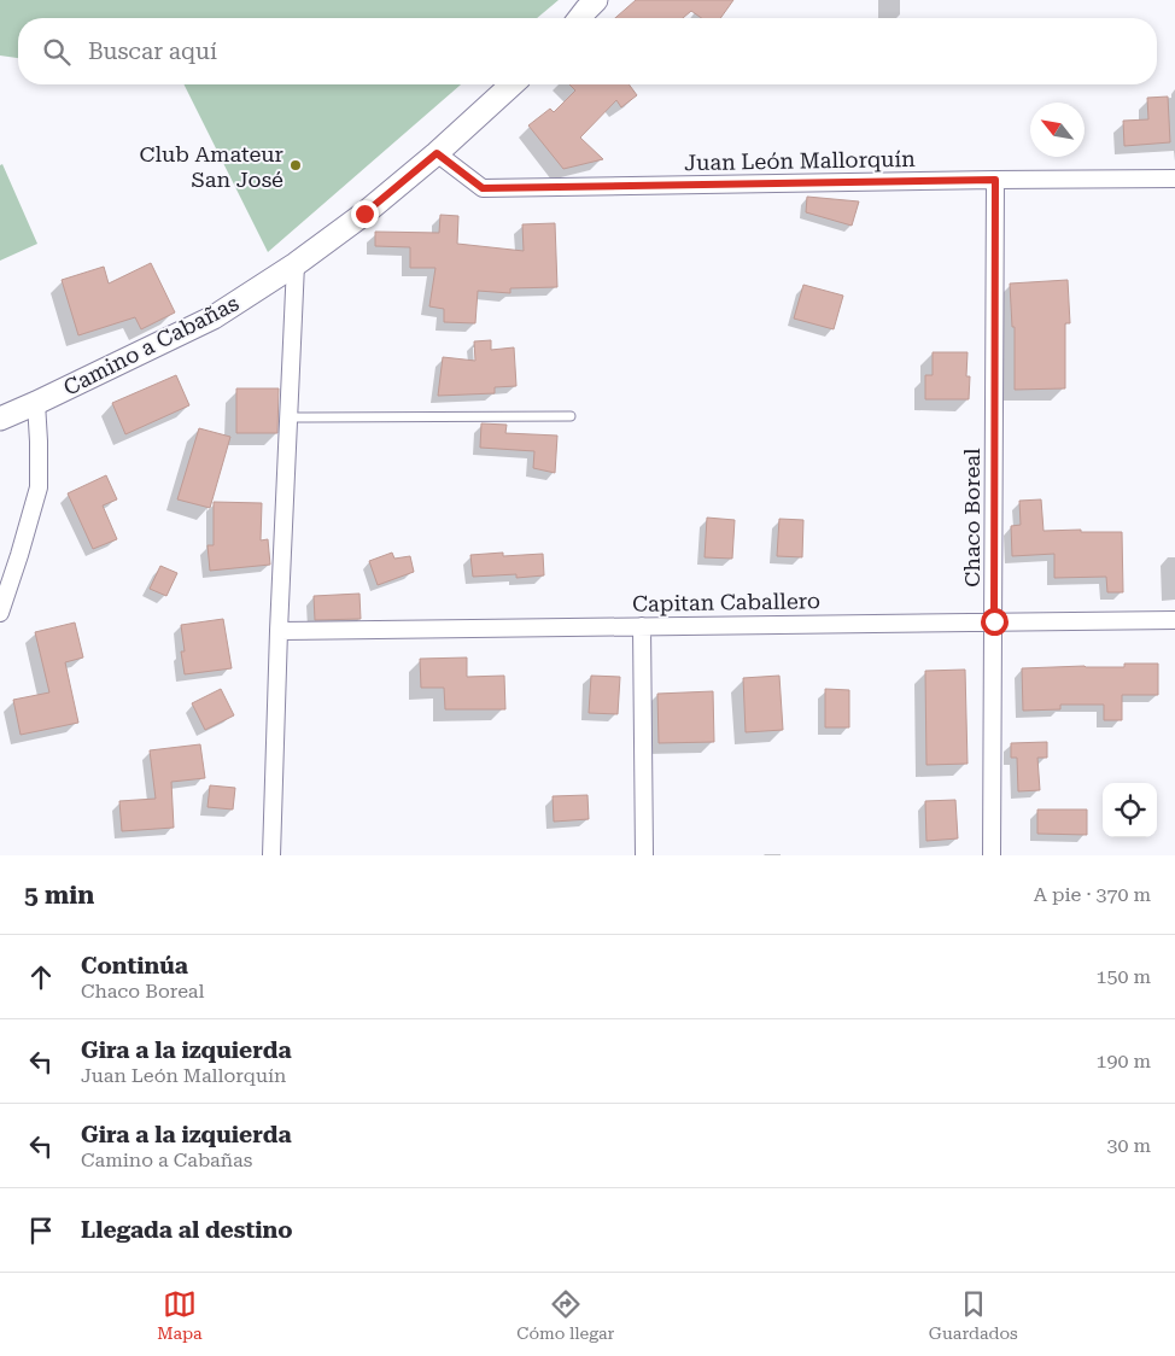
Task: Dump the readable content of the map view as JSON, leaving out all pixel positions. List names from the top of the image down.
{
  "streets": {
    "street": [
      "Juan León Mallorquín",
      "Camino a Cabañas",
      "Chaco Boreal",
      "Capitan Caballero"
    ]
  },
  "crossings": [
    ["Juan León Mallorquín", "Camino a Cabañas"],
    ["Juan León Mallorquín", "Chaco Boreal"],
    ["Chaco Boreal", "Capitan Caballero"]
  ],
  "places": ["Club Amateur San José"],
  "north": "top left",
  "page": {
    "search": "Buscar aquí",
    "heading": ["5 min", "A pie · 370 m"],
    "list": [
      ["Continúa", "Chaco Boreal", "150 m"],
      ["Gira a la izquierda", "Juan León Mallorquín", "190 m"],
      ["Gira a la izquierda", "Camino a Cabañas", "30 m"],
      "Llegada al destino"
    ],
    "nav": ["Mapa", "Cómo llegar", "Guardados"]
  }
}
